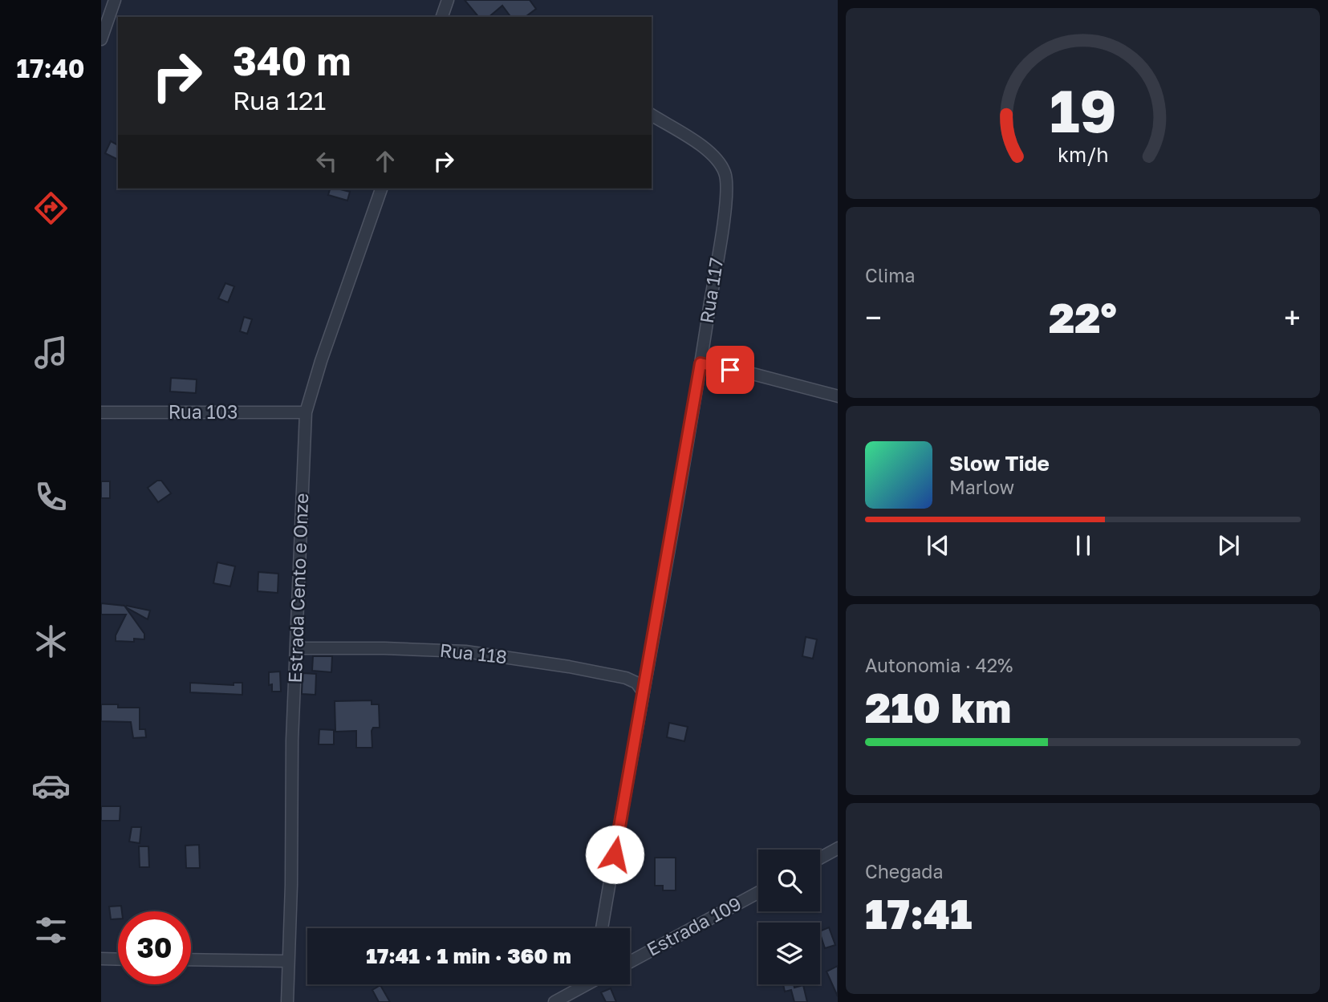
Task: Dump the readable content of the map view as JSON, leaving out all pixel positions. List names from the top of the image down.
{
  "streets": {
    "street": [
      "Rua 117",
      "Rua 103",
      "Estrada Cento e Onze",
      "Rua 118",
      "Estrada 109"
    ]
  },
  "crossings": [
    ["Rua 117", "Rua 118"],
    ["Rua 103", "Estrada Cento e Onze"],
    ["Estrada Cento e Onze", "Rua 118"]
  ],
  "page": {
    "tabs": "17:40",
    "turn": ["340 m", "Rua 121"],
    "tile": [
      "Clima",
      ["Autonomia · 42%", "210 km"],
      ["Chegada", "17:41"]
    ],
    "heat": ["−", "22°", "+"],
    "song": ["Slow Tide", "Marlow"],
    "limit": "30",
    "trip": "17:41 · 1 min · 360 m",
    "gauge": ["19", "km/h"]
  }
}
